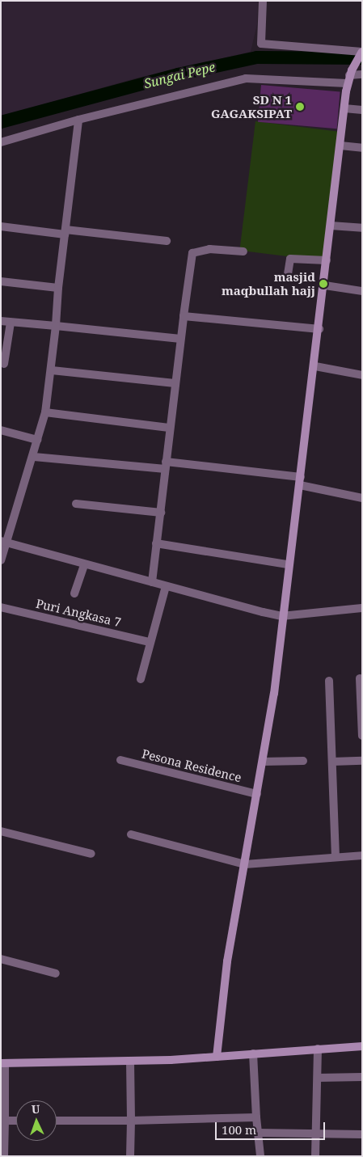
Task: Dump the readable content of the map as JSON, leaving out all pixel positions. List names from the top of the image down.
{
  "streets": {
    "street": ["Puri Angkasa 7", "Pesona Residence"]
  },
  "water": ["Sungai Pepe"],
  "places": ["SD N 1 GAGAKSIPAT", "masjid maqbullah hajj"],
  "scale_bar": "100 m",
  "north": "top"
}
